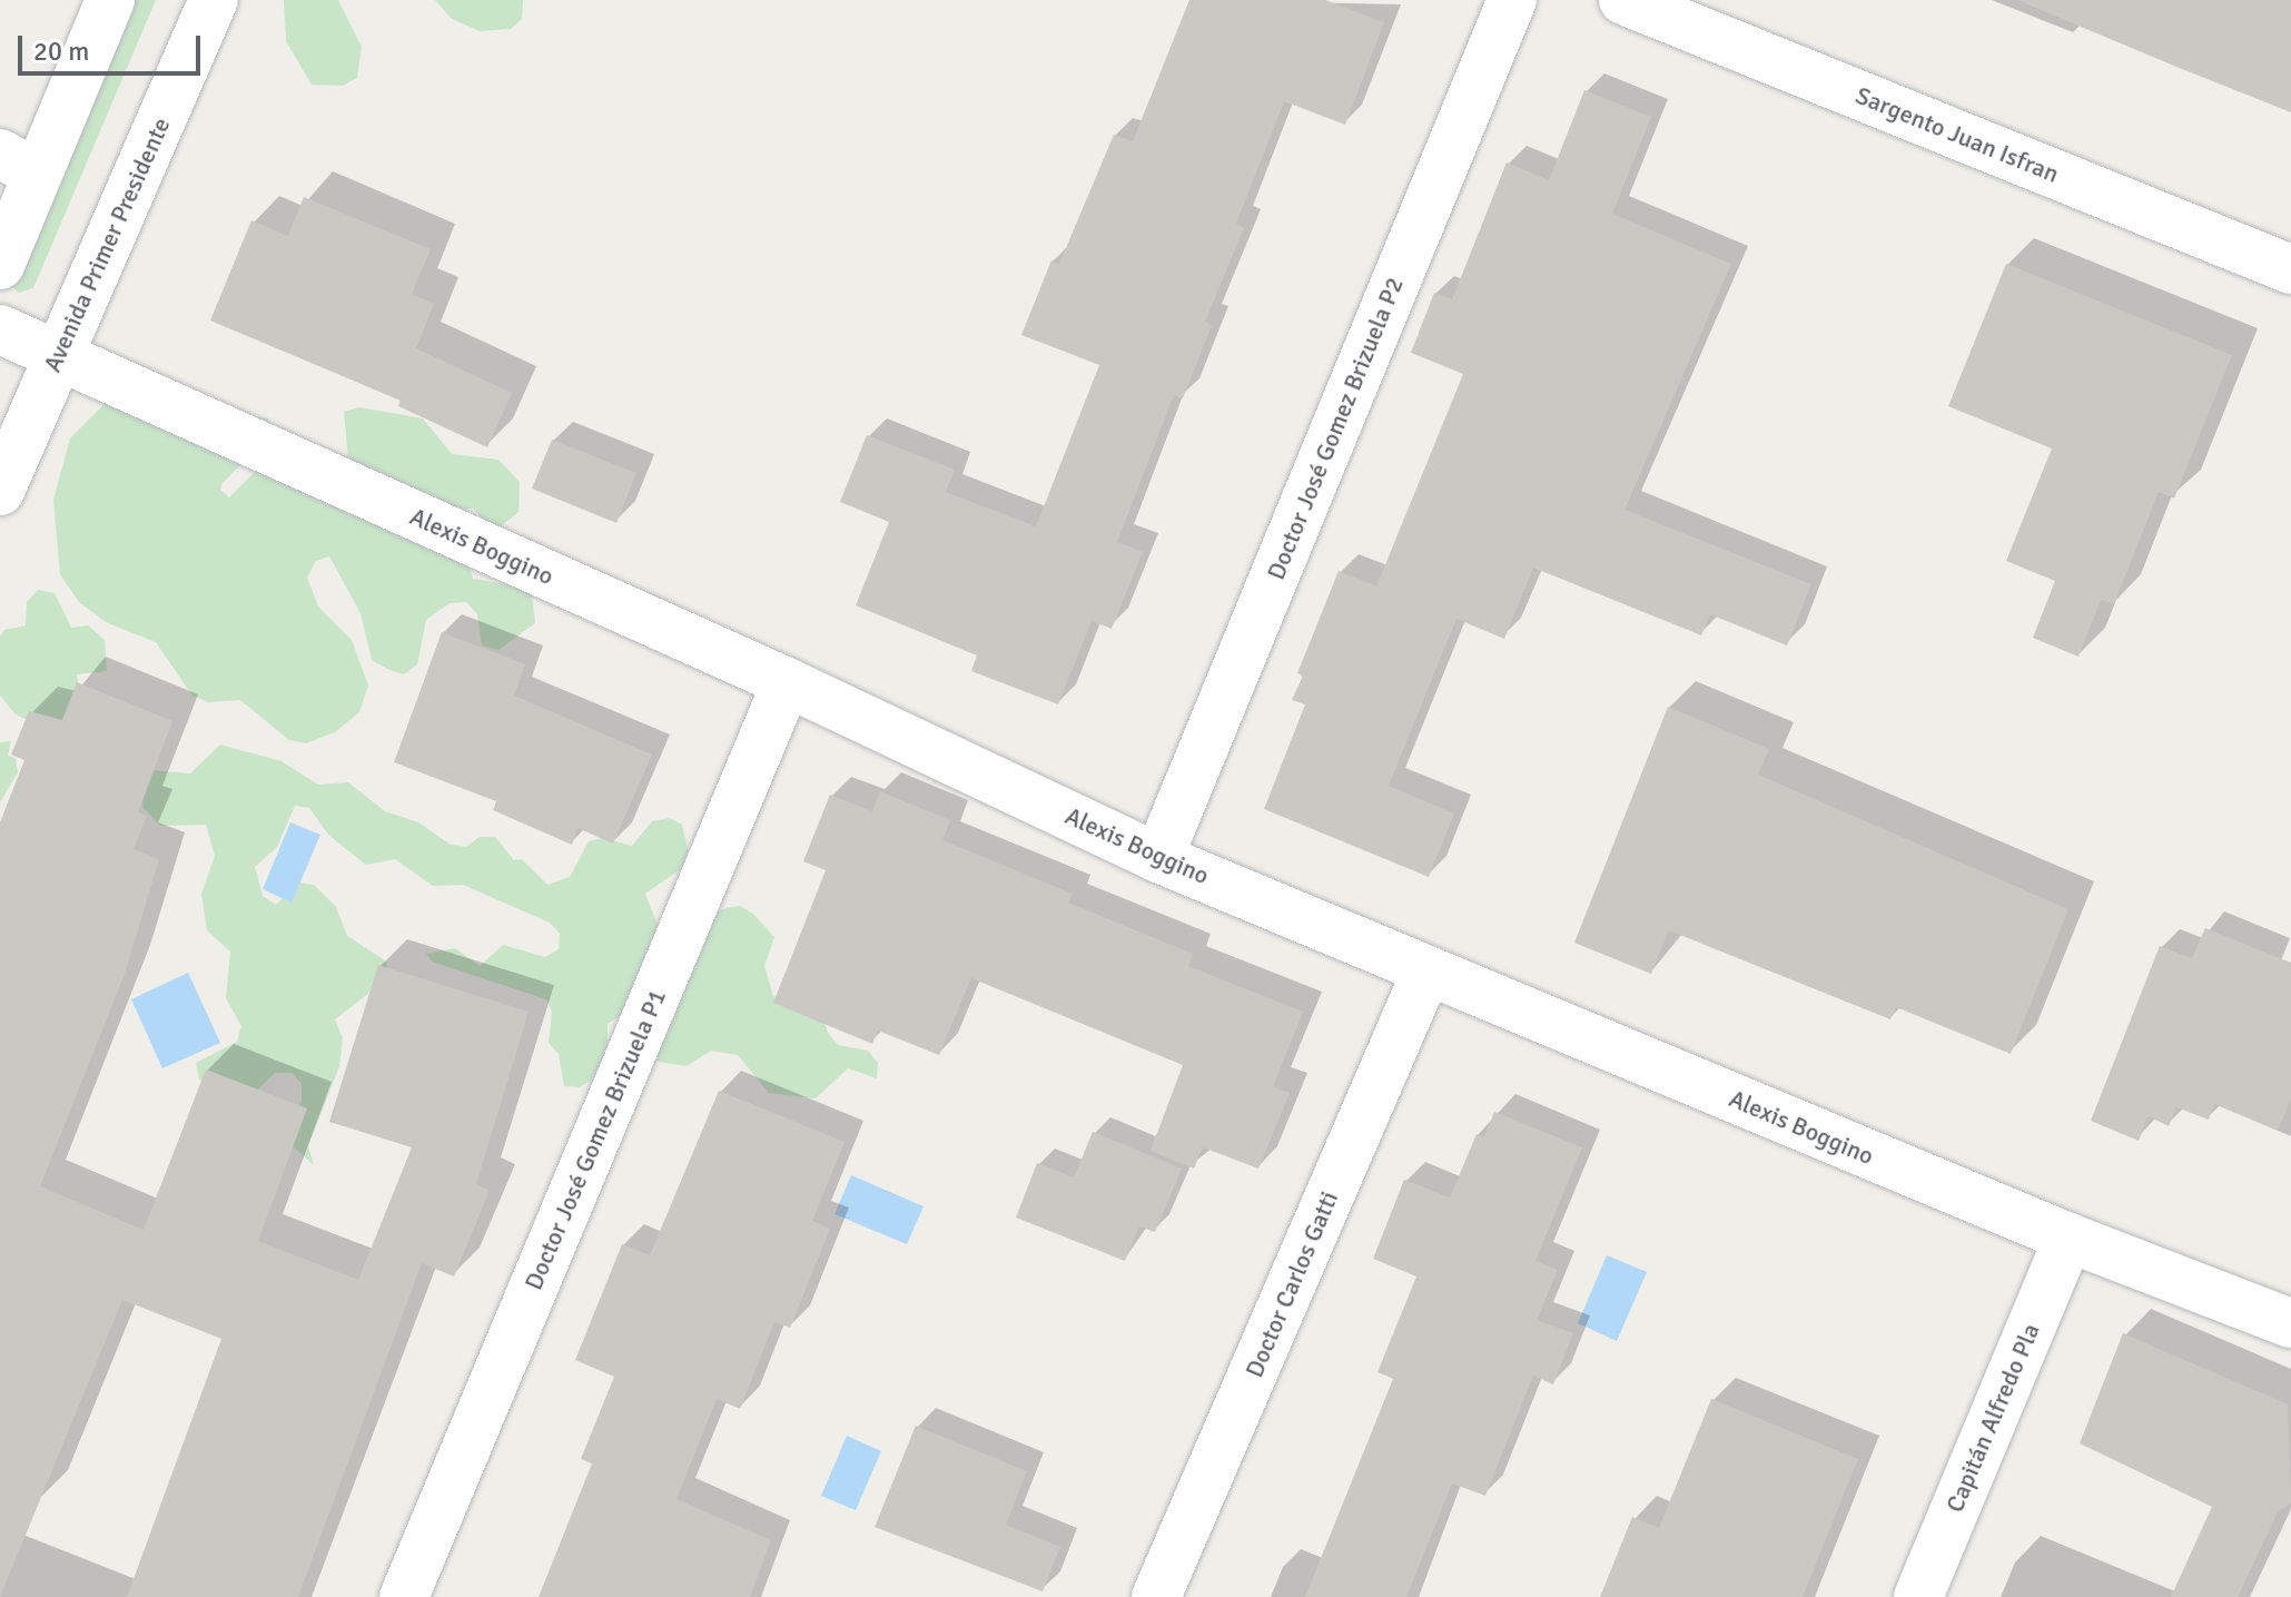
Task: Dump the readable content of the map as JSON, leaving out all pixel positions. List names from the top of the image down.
{
  "streets": {
    "street": [
      "Sargento Juan Isfran",
      "Avenida Primer Presidente",
      "Doctor José Gomez Brizuela P2",
      "Alexis Boggino",
      "Doctor José Gomez Brizuela P1",
      "Doctor Carlos Gatti",
      "Capitán Alfredo Pla"
    ]
  },
  "crossings": [
    ["Avenida Primer Presidente", "Alexis Boggino"],
    ["Doctor José Gomez Brizuela P2", "Alexis Boggino"],
    ["Alexis Boggino", "Doctor José Gomez Brizuela P1"],
    ["Alexis Boggino", "Doctor Carlos Gatti"],
    ["Alexis Boggino", "Capitán Alfredo Pla"]
  ],
  "scale_bar": "20 m"
}
